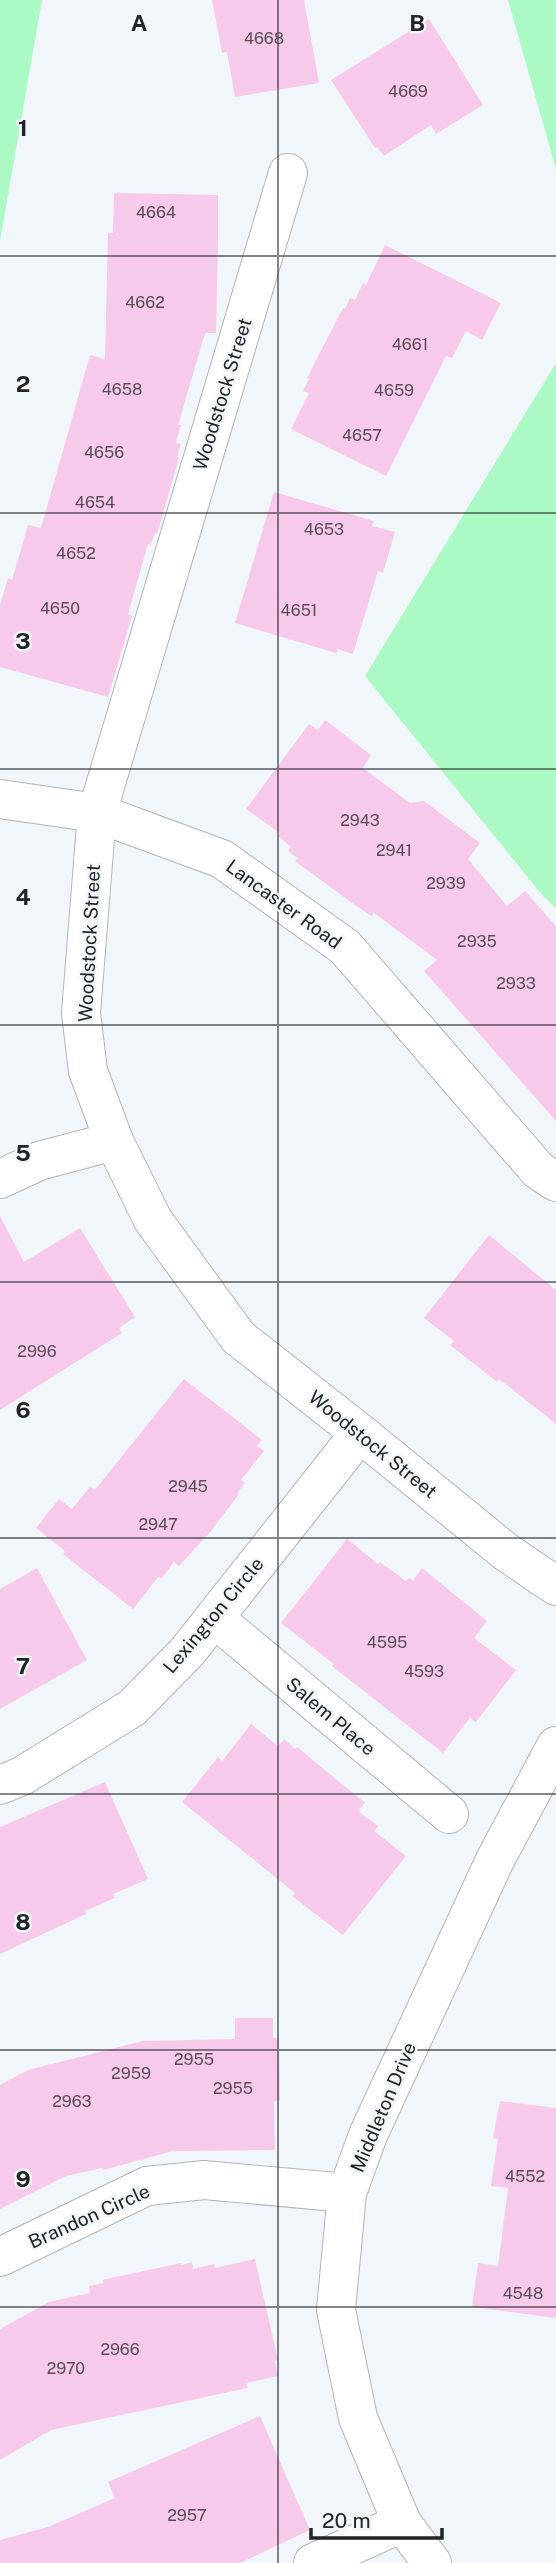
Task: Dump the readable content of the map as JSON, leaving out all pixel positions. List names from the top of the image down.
{
  "streets": {
    "street": [
      "Woodstock Street",
      "Lancaster Road",
      "Lexington Circle",
      "Salem Place",
      "Middleton Drive",
      "Brandon Circle"
    ]
  },
  "crossings": [
    ["Woodstock Street", "Lancaster Road"],
    ["Woodstock Street", "Lexington Circle"],
    ["Lexington Circle", "Salem Place"],
    ["Middleton Drive", "Brandon Circle"]
  ],
  "house_numbers": [
    "4668",
    "4669",
    "4664",
    "4662",
    "4661",
    "4658",
    "4659",
    "4657",
    "4656",
    "4654",
    "4653",
    "4652",
    "4650",
    "4651",
    "2943",
    "2941",
    "2939",
    "2935",
    "2933",
    "2996",
    "2945",
    "2947",
    "4595",
    "4593",
    "2955",
    "2959",
    "2955",
    "2963",
    "4552",
    "4548",
    "2966",
    "2970",
    "2957"
  ],
  "scale_bar": "20 m",
  "grid": {
    "columns": ["A", "B"],
    "rows": [
      "1",
      "2",
      "3",
      "4",
      "5",
      "6",
      "7",
      "8",
      "9"
    ]
  }
}
